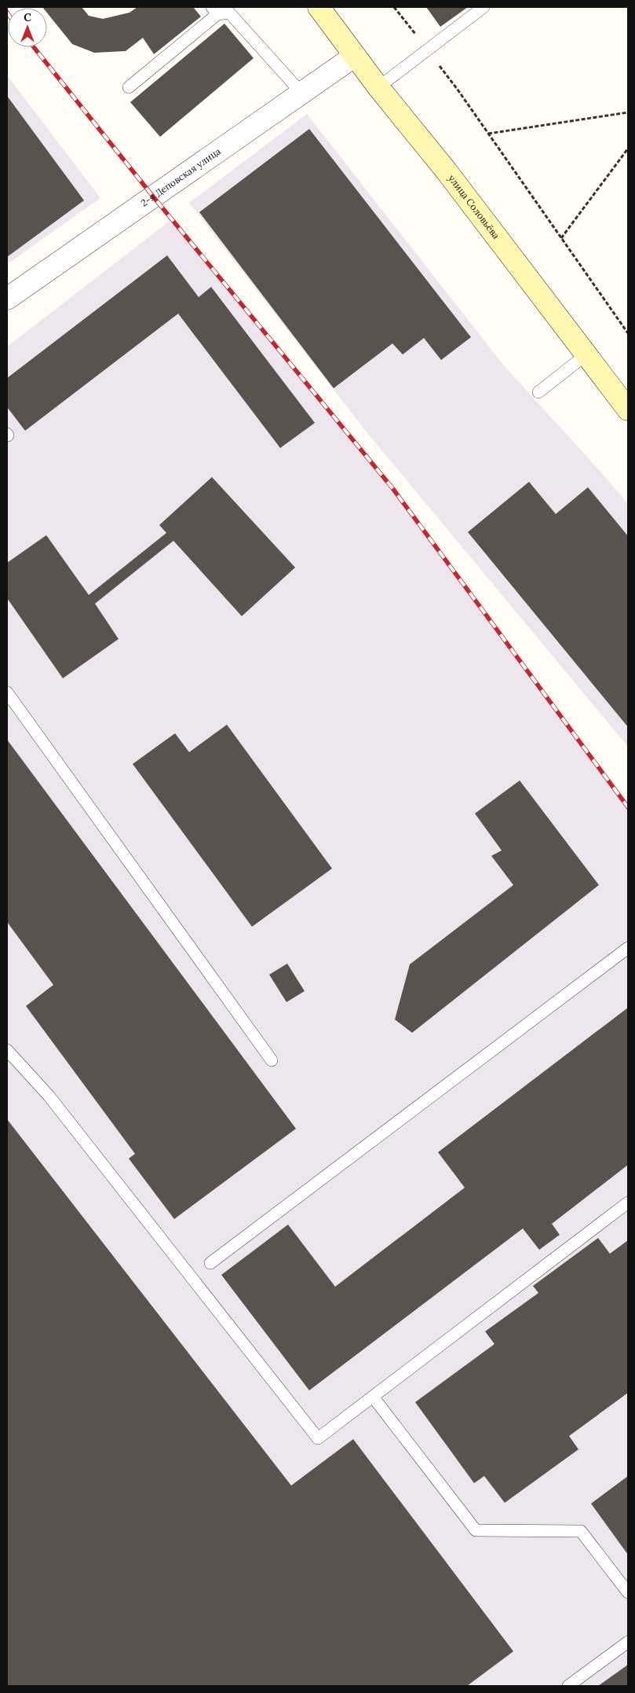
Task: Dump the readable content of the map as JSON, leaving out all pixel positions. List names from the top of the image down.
{
  "streets": {
    "street": ["2-я Деповская улица", "улица Соловьёва"]
  },
  "crossings": [
    ["2-я Деповская улица", "улица Соловьёва"]
  ],
  "north": "top"
}
